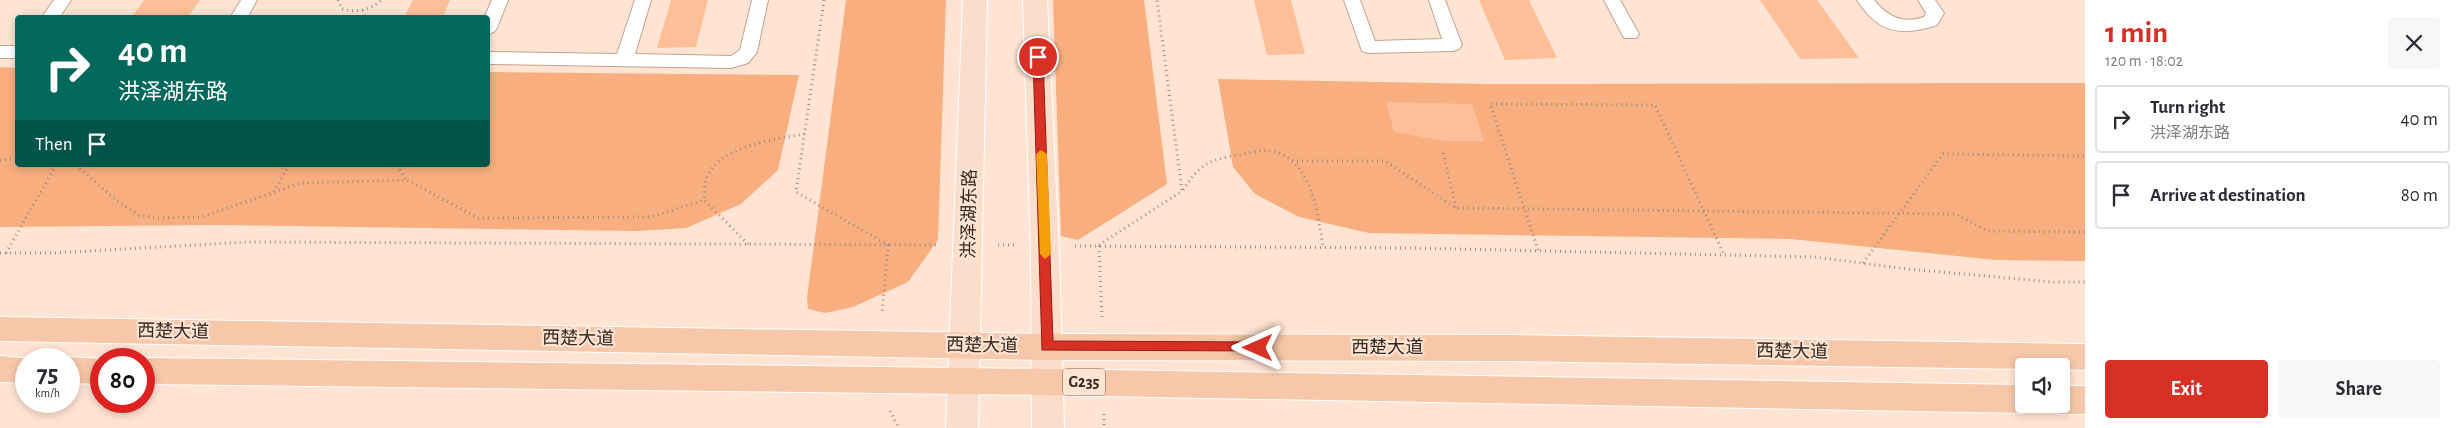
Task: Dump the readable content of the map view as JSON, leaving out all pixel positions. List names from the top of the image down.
{
  "streets": {
    "highway": ["西楚大道", "G235"],
    "main road": ["洪泽湖东路"]
  },
  "crossings": [
    ["洪泽湖东路", "西楚大道"]
  ],
  "page": {
    "heading": ["1 min", "120 m · 18:02"],
    "turn": ["40 m", "洪泽湖东路"],
    "list": [
      {
        "name": "Turn right",
        "note": "洪泽湖东路",
        "value": "40 m"
      },
      {
        "name": "Arrive at destination",
        "value": "80 m"
      }
    ],
    "then": "Then",
    "speed": "75 km/h",
    "limit": "80",
    "buttons": ["Exit", "Share"]
  }
}
